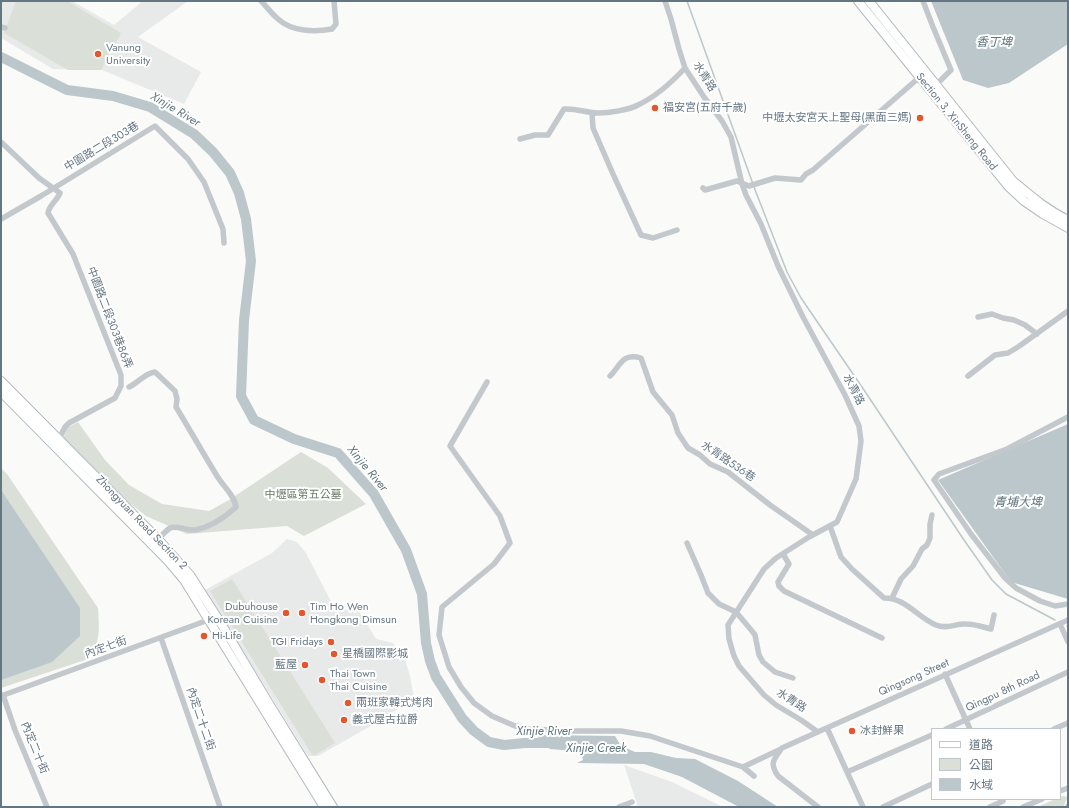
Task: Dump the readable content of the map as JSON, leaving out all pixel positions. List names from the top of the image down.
{
  "streets": {
    "main road": ["Section 3, XinSheng Road", "Zhongyuan Road Section 2"],
    "street": [
      "水青路",
      "中園路二段303巷",
      "中園路二段303巷86弄",
      "水青路536巷",
      "內定七街",
      "Qingsong Street",
      "Qingpu 8th Road",
      "內定二十二街",
      "內定二十街"
    ]
  },
  "crossings": [
    ["水青路", "水青路536巷"],
    ["水青路", "Qingsong Street"],
    ["中園路二段303巷", "中園路二段303巷86弄"],
    ["中園路二段303巷86弄", "Zhongyuan Road Section 2"],
    ["Zhongyuan Road Section 2", "內定七街"],
    ["內定七街", "內定二十二街"],
    ["內定七街", "內定二十街"]
  ],
  "water": [
    "香丁埤",
    "Xinjie River",
    "青埔大埤",
    "Xinjie Creek"
  ],
  "parks": ["中壢區第五公墓"],
  "places": [
    "Vanung University",
    "福安宮(五府千歲)",
    "中壢太安宮天上聖母(黑面三媽)",
    "Dubuhouse Korean Cuisine",
    "Tim Ho Wen Hongkong Dimsun",
    "Hi-Life",
    "TGI Fridays",
    "星橋國際影城",
    "藍屋",
    "Thai Town Thai Cuisine",
    "兩班家韓式烤肉",
    "義式屋古拉爵",
    "冰封鮮果"
  ],
  "legend": ["道路", "公園", "水域"]
}
